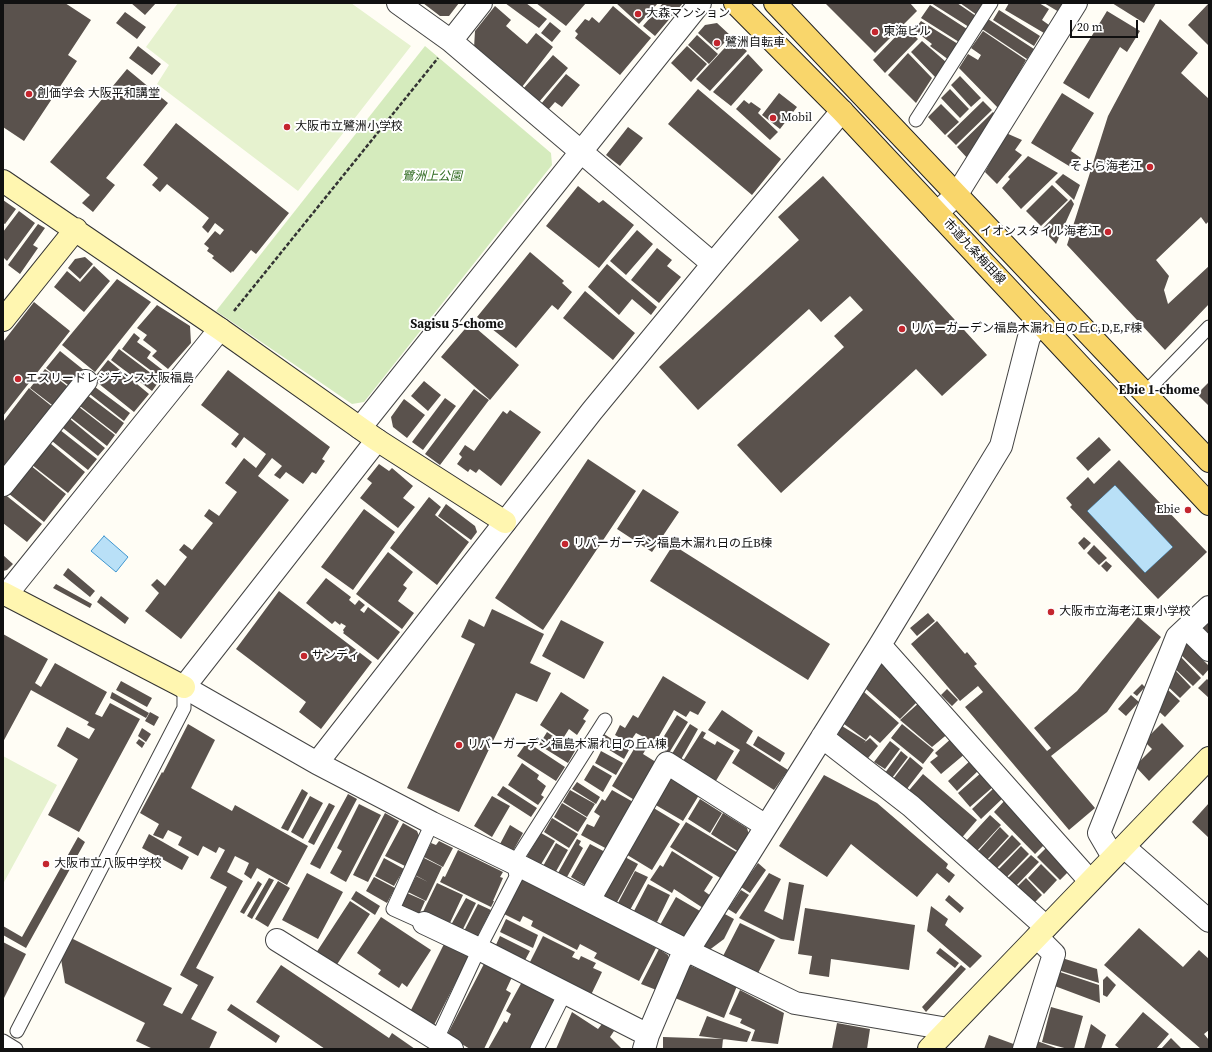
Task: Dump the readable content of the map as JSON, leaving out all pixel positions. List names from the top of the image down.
{
  "streets": {
    "main road": ["市道九条梅田線"]
  },
  "districts": ["Sagisu 5-chome", "Ebie 1-chome"],
  "parks": ["鷺洲上公園"],
  "places": [
    "大森マンション",
    "東海ビル",
    "鷺洲自転車",
    "創価学会 大阪平和講堂",
    "Mobil",
    "大阪市立鷺洲小学校",
    "そよら海老江",
    "イオンスタイル海老江",
    "リバーガーデン福島木漏れ日の丘C,D,E,F棟",
    "エスリードレジデンス大阪福島",
    "Ebie",
    "リバーガーデン福島木漏れ日の丘B棟",
    "大阪市立海老江東小学校",
    "サンディ",
    "リバーガーデン福島木漏れ日の丘A棟",
    "大阪市立八阪中学校"
  ],
  "scale_bar": "20 m"
}
